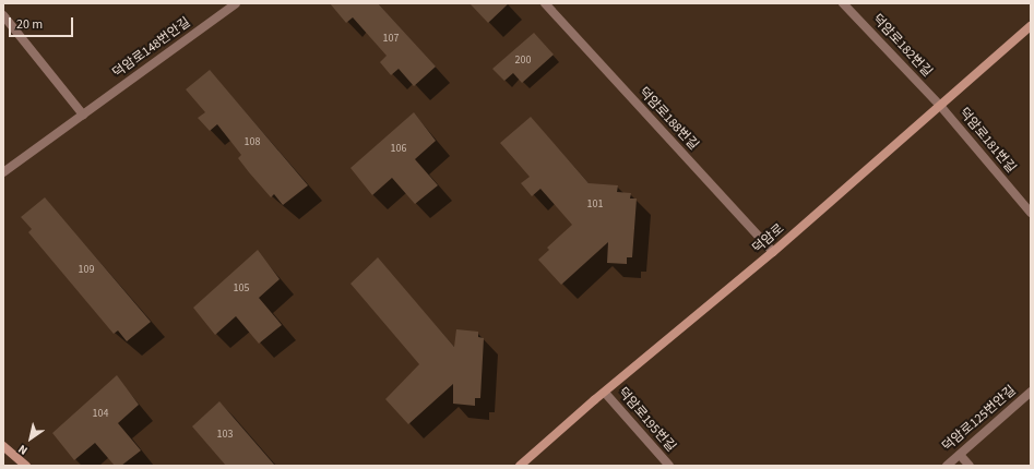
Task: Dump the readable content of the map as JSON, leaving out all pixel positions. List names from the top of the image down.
{
  "streets": {
    "street": [
      "덕암로182번길",
      "덕암로148번안길",
      "덕암로188번길",
      "덕암로181번길",
      "덕암로",
      "덕암로125번안길",
      "덕암로195번길"
    ]
  },
  "crossings": [
    ["덕암로182번길", "덕암로181번길"],
    ["덕암로182번길", "덕암로"],
    ["덕암로188번길", "덕암로"],
    ["덕암로181번길", "덕암로"],
    ["덕암로", "덕암로195번길"]
  ],
  "house_numbers": [
    "107",
    "200",
    "108",
    "106",
    "101",
    "109",
    "105",
    "104",
    "103"
  ],
  "scale_bar": "20 m",
  "north": "bottom left"
}
